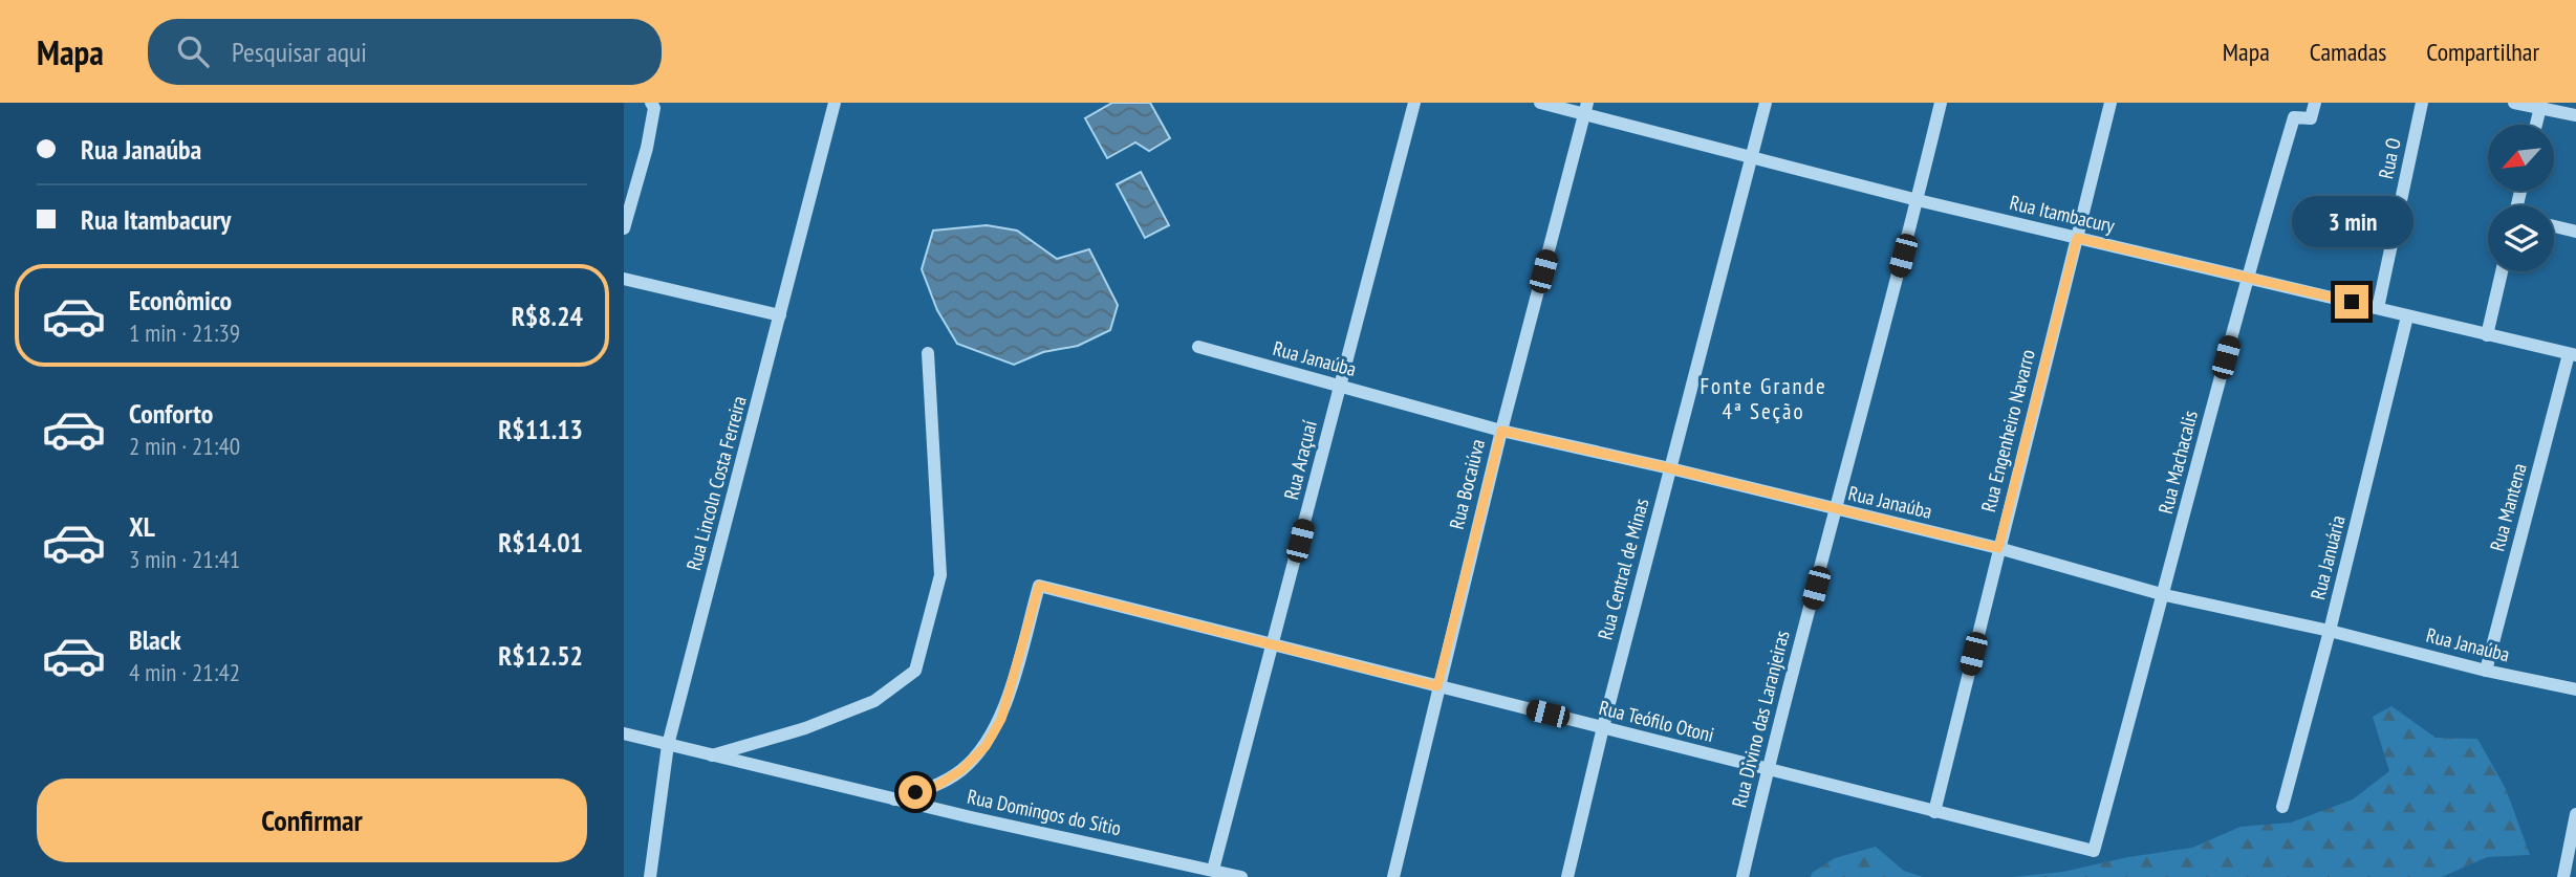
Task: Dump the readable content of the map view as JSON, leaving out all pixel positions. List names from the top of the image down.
{
  "streets": {
    "street": [
      "Rua O",
      "Rua Itambacury",
      "Rua Janaúba",
      "Rua Engenheiro Navarro",
      "Rua Araçuaí",
      "Rua Machacalis",
      "Rua Lincoln Costa Ferreira",
      "Rua Bocaiúva",
      "Rua Mantena",
      "Rua Januária",
      "Rua Central de Minas",
      "Rua Divino das Laranjeiras",
      "Rua Teófilo Otoni",
      "Rua Domingos do Sítio"
    ]
  },
  "crossings": [
    ["Rua O", "Rua Itambacury"],
    ["Rua Itambacury", "Rua Engenheiro Navarro"],
    ["Rua Itambacury", "Rua Machacalis"],
    ["Rua Itambacury", "Rua Bocaiúva"],
    ["Rua Itambacury", "Rua Mantena"],
    ["Rua Itambacury", "Rua Januária"],
    ["Rua Itambacury", "Rua Central de Minas"],
    ["Rua Itambacury", "Rua Divino das Laranjeiras"],
    ["Rua Janaúba", "Rua Engenheiro Navarro"],
    ["Rua Janaúba", "Rua Araçuaí"],
    ["Rua Janaúba", "Rua Machacalis"],
    ["Rua Janaúba", "Rua Bocaiúva"],
    ["Rua Janaúba", "Rua Mantena"],
    ["Rua Janaúba", "Rua Januária"],
    ["Rua Janaúba", "Rua Central de Minas"],
    ["Rua Janaúba", "Rua Divino das Laranjeiras"],
    ["Rua Engenheiro Navarro", "Rua Teófilo Otoni"],
    ["Rua Araçuaí", "Rua Teófilo Otoni"],
    ["Rua Araçuaí", "Rua Domingos do Sítio"],
    ["Rua Machacalis", "Rua Teófilo Otoni"],
    ["Rua Lincoln Costa Ferreira", "Rua Domingos do Sítio"],
    ["Rua Bocaiúva", "Rua Teófilo Otoni"],
    ["Rua Central de Minas", "Rua Teófilo Otoni"],
    ["Rua Divino das Laranjeiras", "Rua Teófilo Otoni"],
    ["Rua Teófilo Otoni", "Rua Domingos do Sítio"]
  ],
  "districts": ["Fonte Grande 4ª Seção"],
  "north": "bottom left",
  "page": {
    "header": "Mapa",
    "search": "Pesquisar aqui",
    "nav": ["Mapa", "Camadas", "Compartilhar"],
    "banner": ["Rua Janaúba", "Rua Itambacury"],
    "bubble": "3 min",
    "list": [
      {
        "name": "Econômico",
        "note": "1 min · 21:39",
        "value": "R$8.24"
      },
      {
        "name": "Conforto",
        "note": "2 min · 21:40",
        "value": "R$11.13"
      },
      {
        "name": "XL",
        "note": "3 min · 21:41",
        "value": "R$14.01"
      },
      {
        "name": "Black",
        "note": "4 min · 21:42",
        "value": "R$12.52"
      }
    ],
    "buttons": "Confirmar"
  }
}
